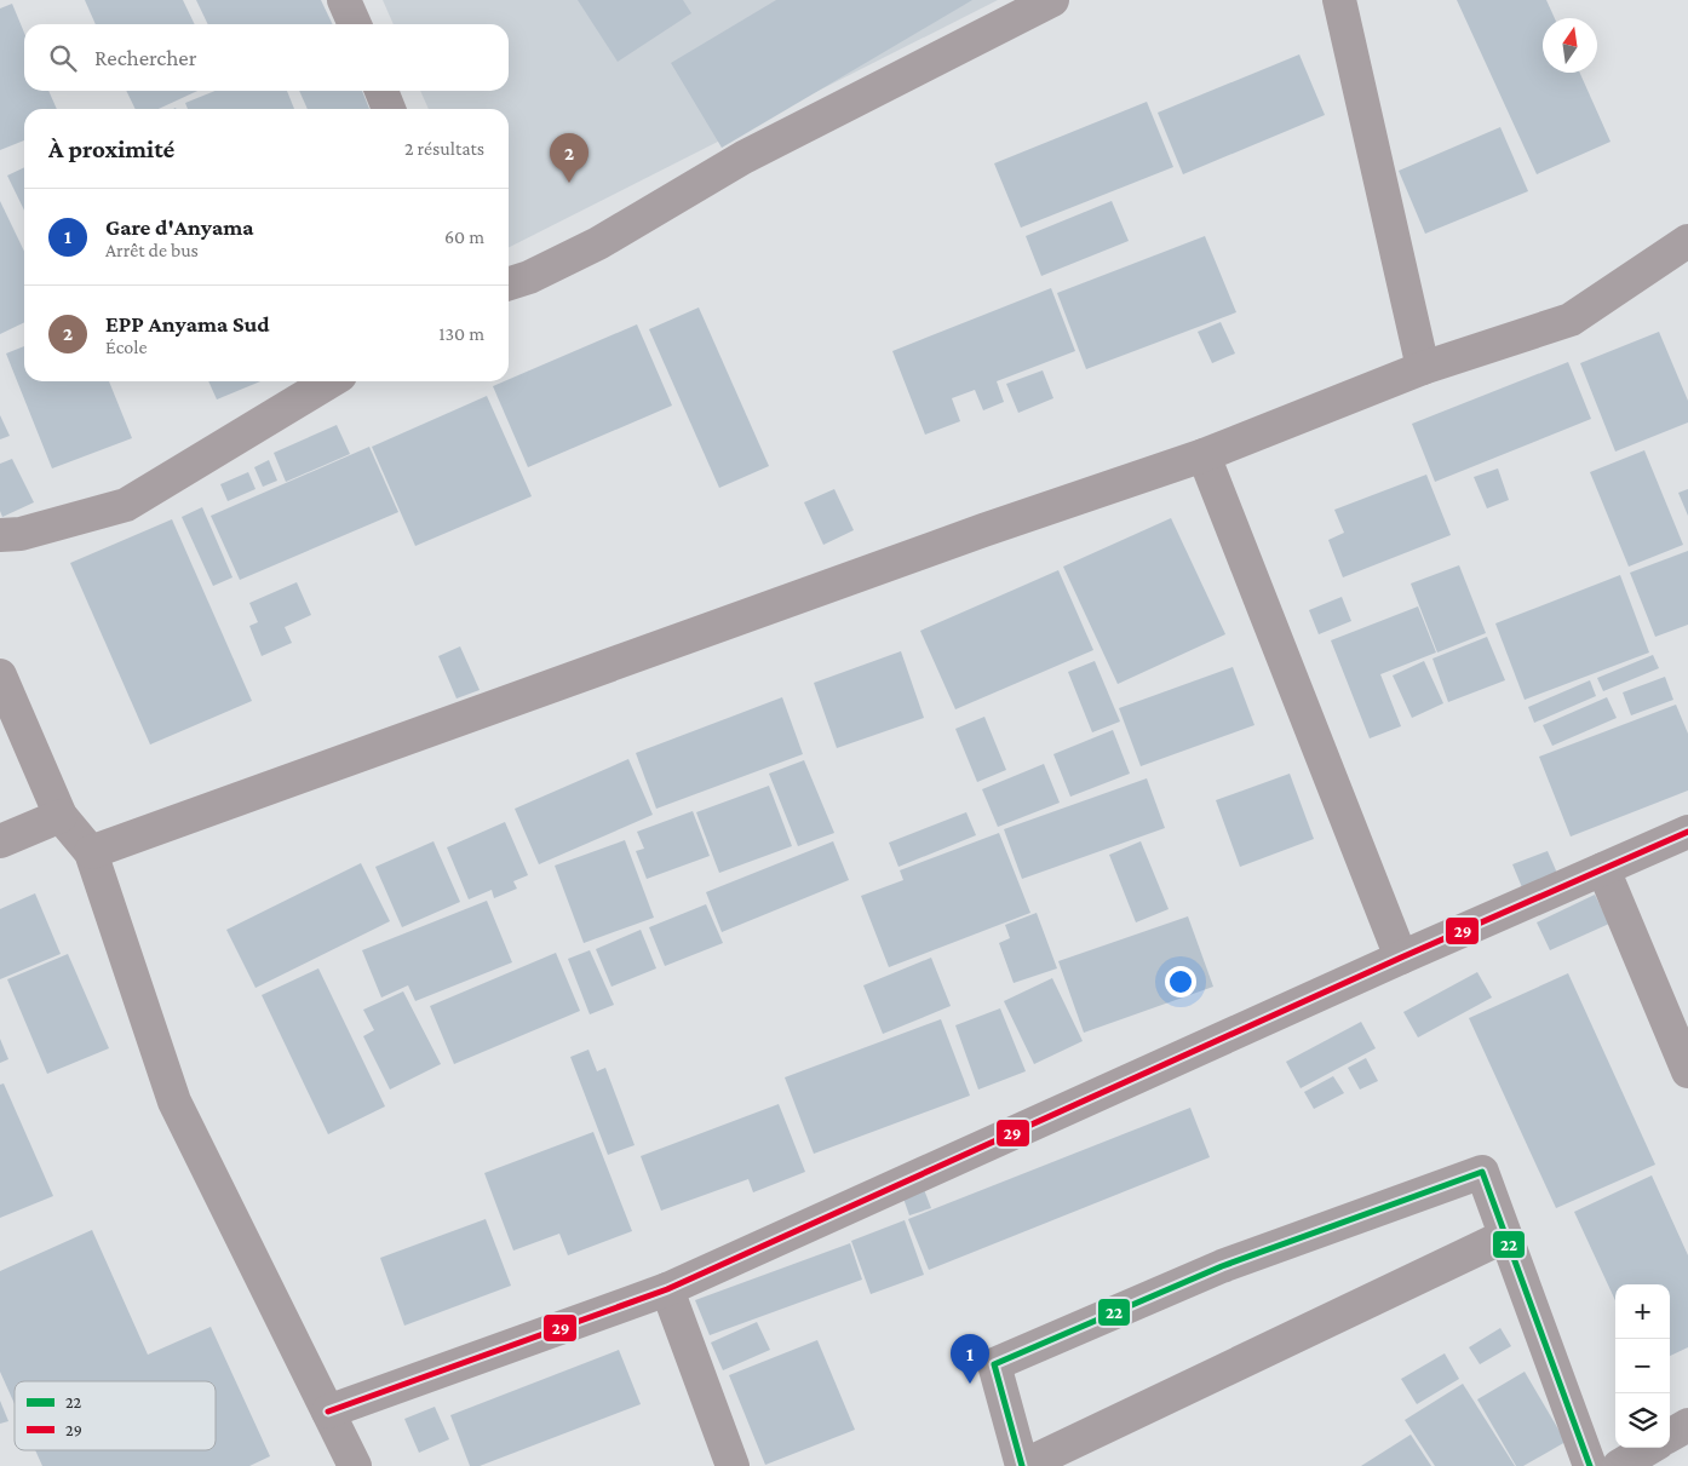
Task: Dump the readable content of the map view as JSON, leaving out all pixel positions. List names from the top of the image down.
{
  "lines": ["transit line 29", "transit line 22"],
  "legend": ["22", "29"],
  "north": "top",
  "page": {
    "search": "Rechercher",
    "heading": ["À proximité", "2 résultats"],
    "pins": ["2", "1"],
    "list": [
      {
        "mark": "1",
        "name": "Gare d'Anyama",
        "note": "Arrêt de bus",
        "value": "60 m"
      },
      {
        "mark": "2",
        "name": "EPP Anyama Sud",
        "note": "École",
        "value": "130 m"
      }
    ],
    "map_buttons": ["+", "−"]
  }
}
